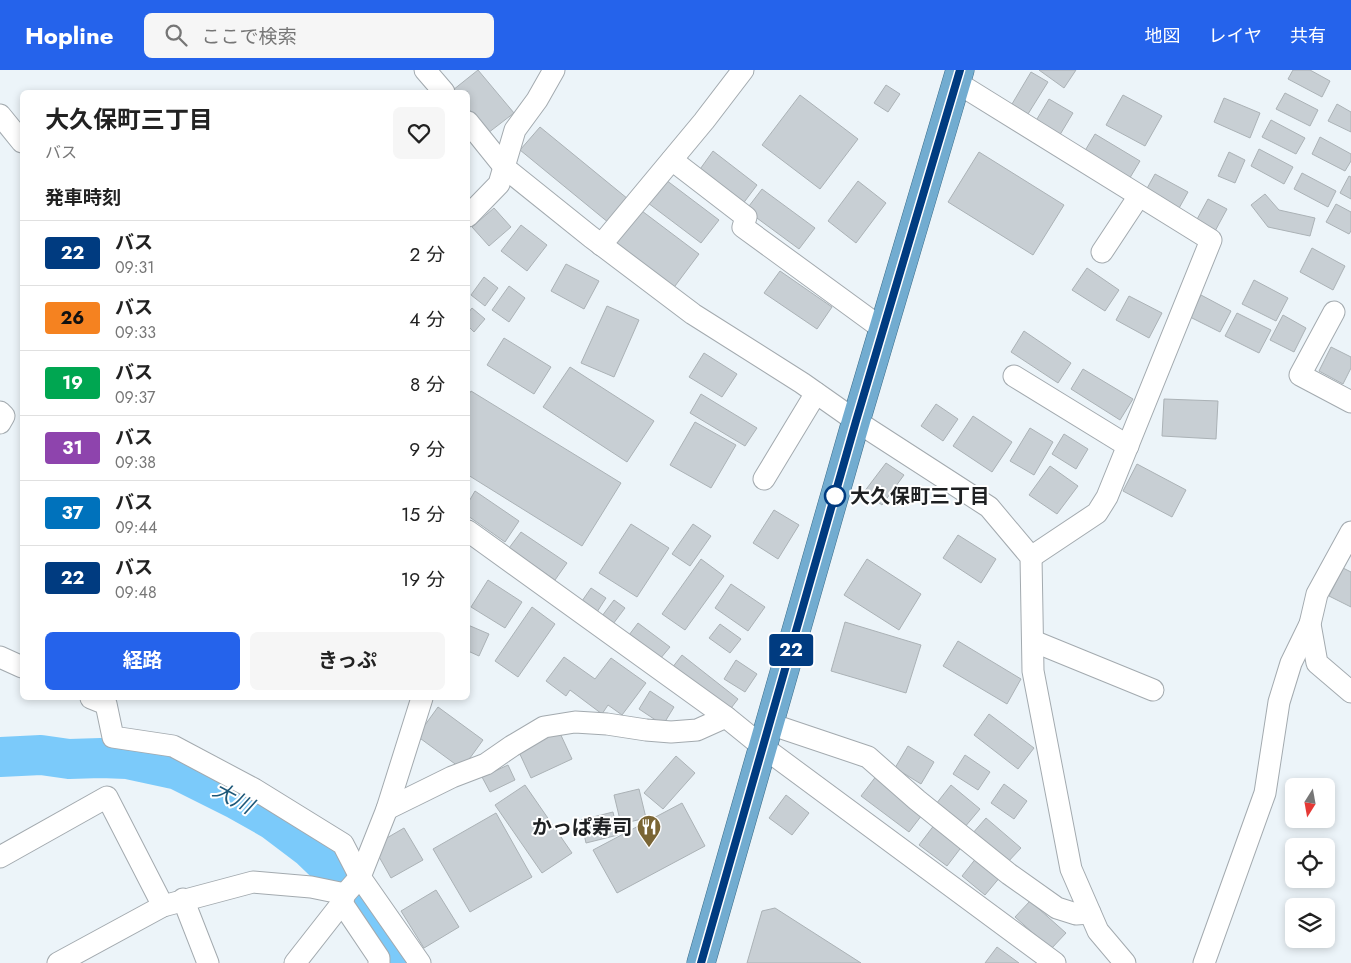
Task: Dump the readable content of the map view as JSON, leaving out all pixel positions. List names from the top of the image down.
{
  "water": ["大川"],
  "places": {
    "other": ["大久保町三丁目"],
    "restaurant": ["かっぱ寿司"]
  },
  "lines": ["bus line 22"],
  "north": "bottom",
  "page": {
    "header": "Hopline",
    "search": "ここで検索",
    "nav": ["地図", "レイヤ", "共有"],
    "on_map": "22",
    "heading": [
      ["大久保町三丁目", "バス"],
      "発車時刻"
    ],
    "list": [
      {
        "mark": "22",
        "name": "バス",
        "note": "09:31",
        "value": "2 分"
      },
      {
        "mark": "26",
        "name": "バス",
        "note": "09:33",
        "value": "4 分"
      },
      {
        "mark": "19",
        "name": "バス",
        "note": "09:37",
        "value": "8 分"
      },
      {
        "mark": "31",
        "name": "バス",
        "note": "09:38",
        "value": "9 分"
      },
      {
        "mark": "37",
        "name": "バス",
        "note": "09:44",
        "value": "15 分"
      },
      {
        "mark": "22",
        "name": "バス",
        "note": "09:48",
        "value": "19 分"
      }
    ],
    "buttons": ["経路", "きっぷ"]
  }
}
